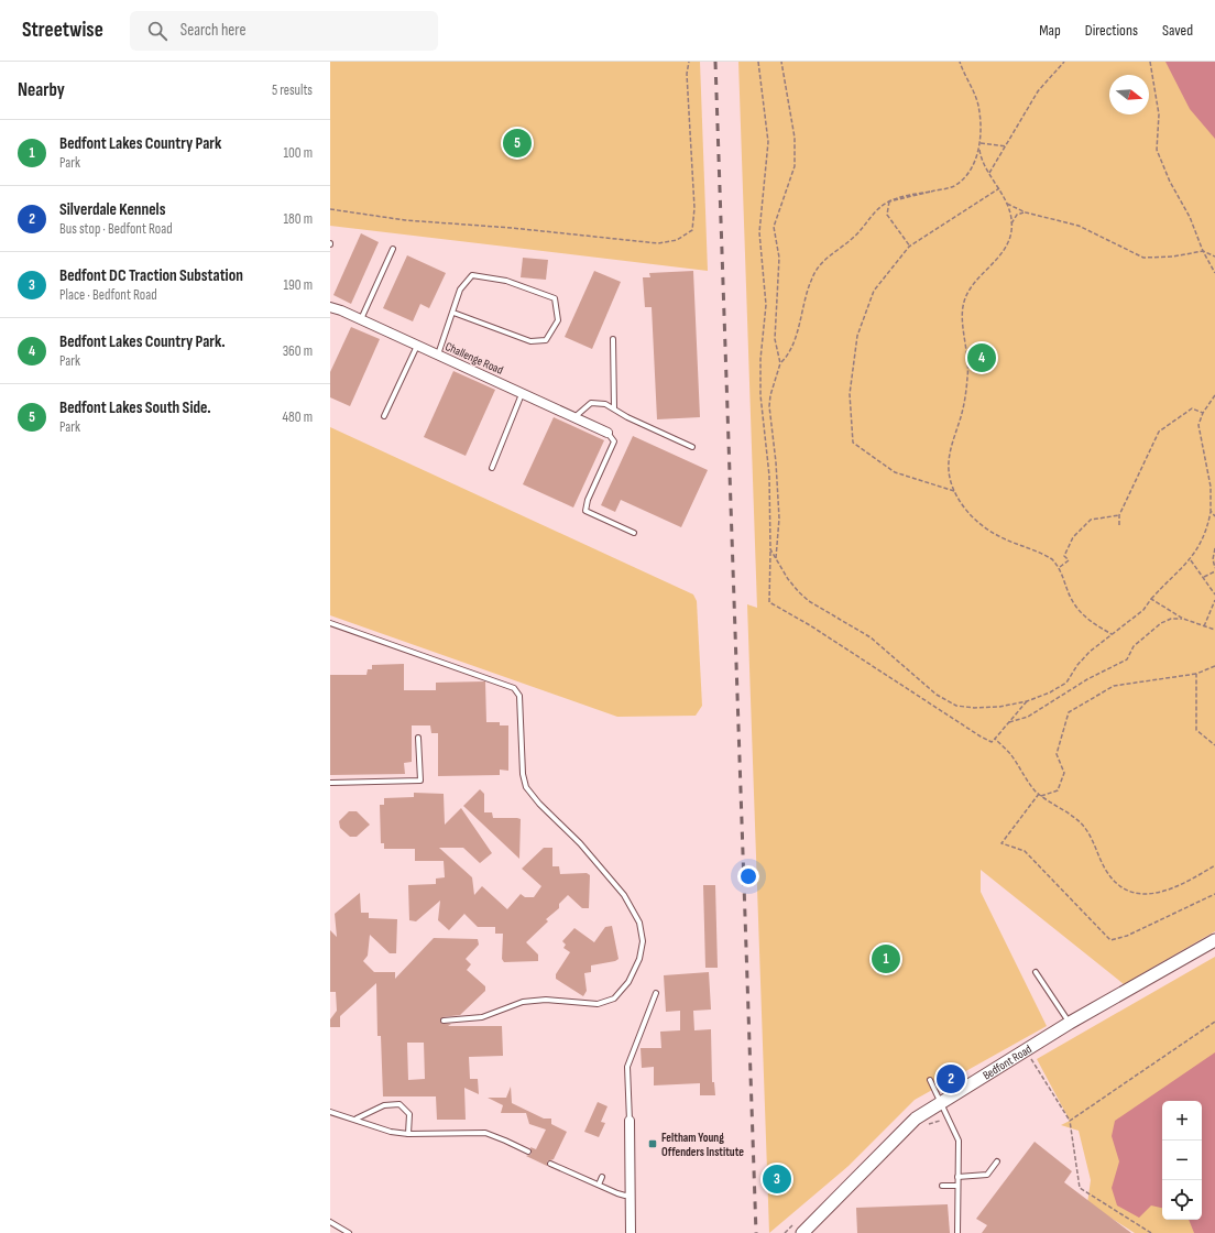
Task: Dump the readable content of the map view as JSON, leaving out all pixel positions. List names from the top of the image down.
{
  "streets": {
    "street": ["Challenge Road", "Bedfont Road"]
  },
  "places": {
    "transit": ["Feltham Young Offenders Institute"]
  },
  "north": "right",
  "page": {
    "header": "Streetwise",
    "search": "Search here",
    "nav": ["Map", "Directions", "Saved"],
    "heading": ["Nearby", "5 results"],
    "list": [
      {
        "mark": "1",
        "name": "Bedfont Lakes Country Park",
        "note": "Park",
        "value": "100 m"
      },
      {
        "mark": "2",
        "name": "Silverdale Kennels",
        "note": "Bus stop · Bedfont Road",
        "value": "180 m"
      },
      {
        "mark": "3",
        "name": "Bedfont DC Traction Substation",
        "note": "Place · Bedfont Road",
        "value": "190 m"
      },
      {
        "mark": "4",
        "name": "Bedfont Lakes Country Park.",
        "note": "Park",
        "value": "360 m"
      },
      {
        "mark": "5",
        "name": "Bedfont Lakes South Side.",
        "note": "Park",
        "value": "480 m"
      }
    ],
    "pins": [
      "5",
      "4",
      "1",
      "2",
      "3"
    ],
    "map_buttons": ["+", "−"]
  }
}
